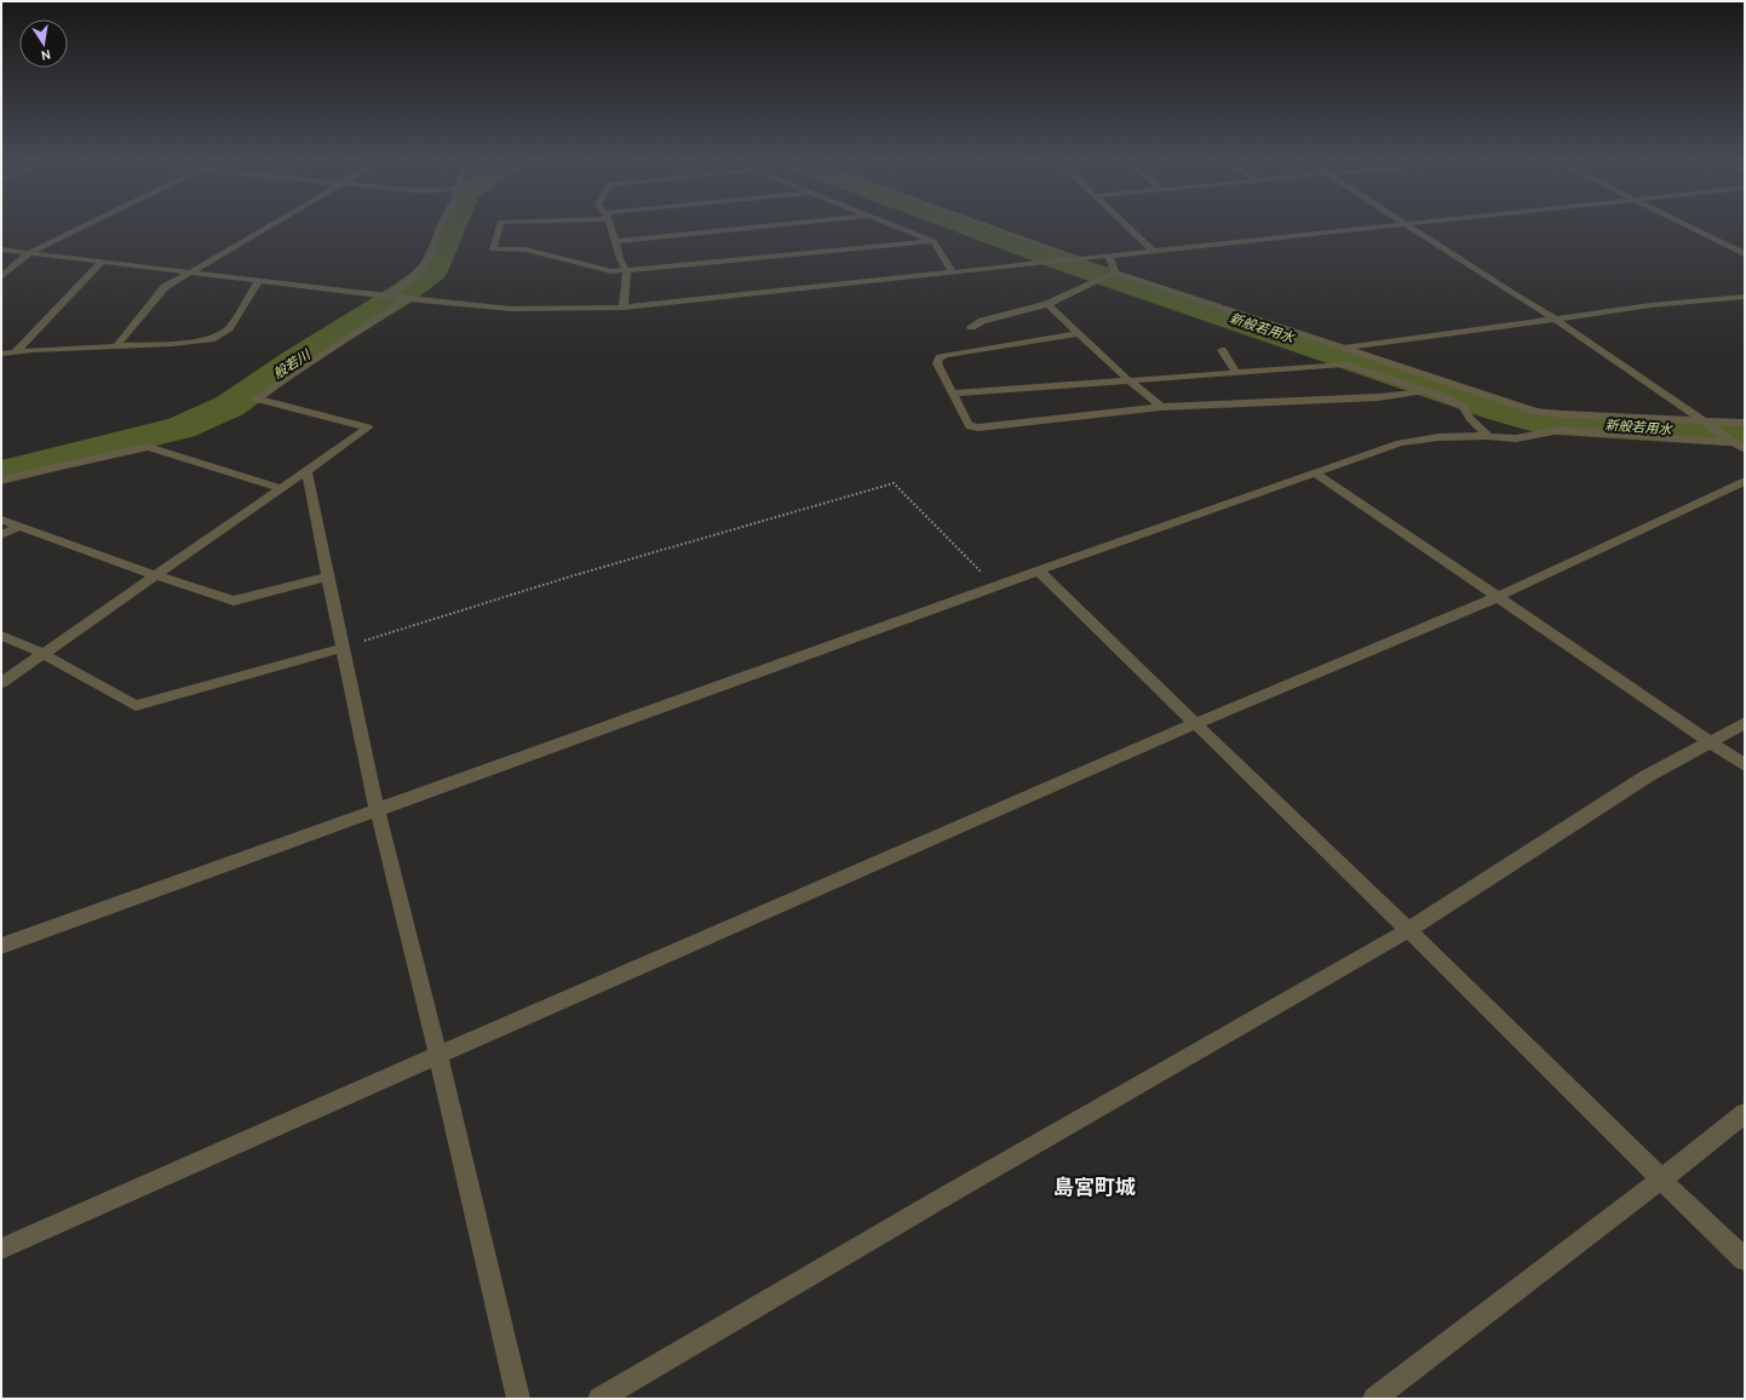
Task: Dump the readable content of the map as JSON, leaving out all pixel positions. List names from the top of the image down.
{
  "districts": ["島宮町城"],
  "water": ["新般若用水", "般若川"],
  "north": "bottom"
}
